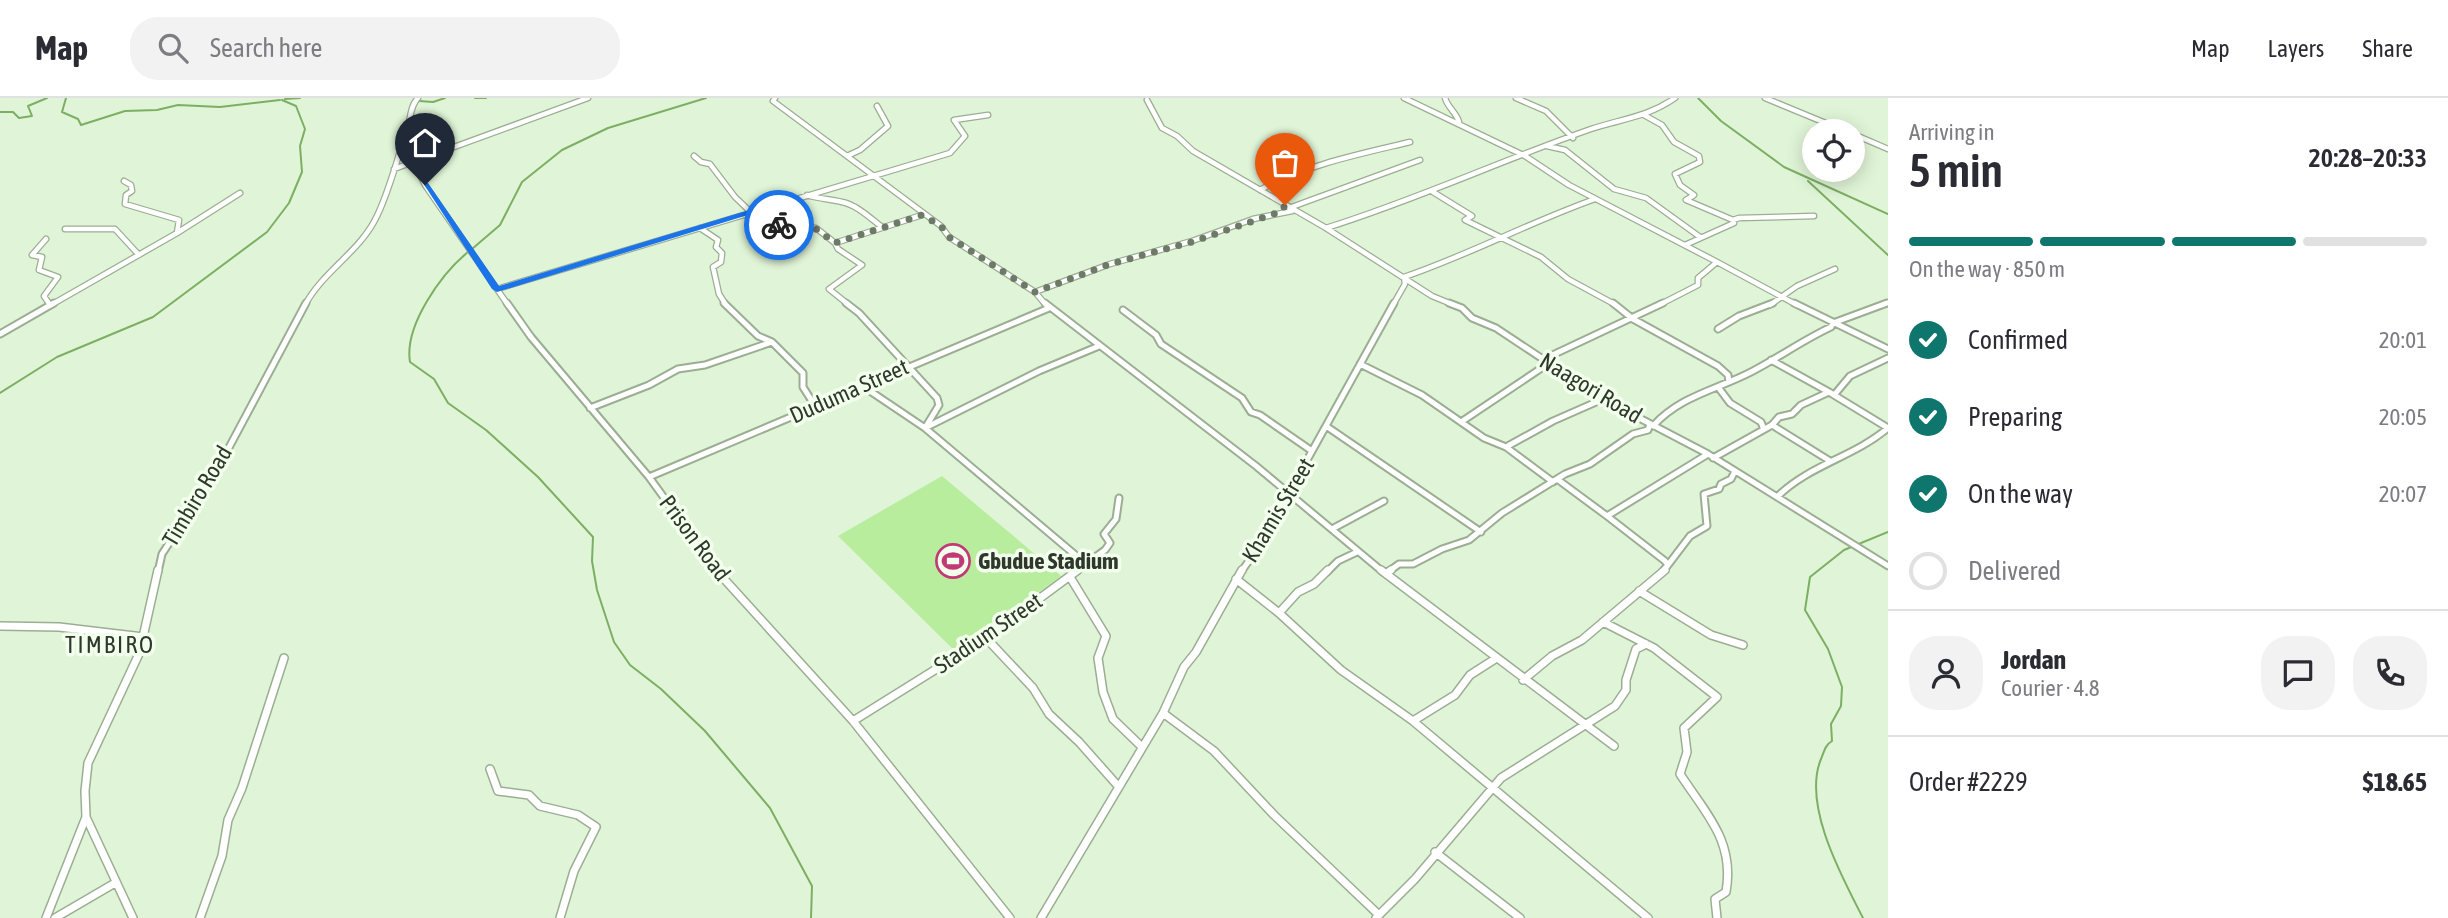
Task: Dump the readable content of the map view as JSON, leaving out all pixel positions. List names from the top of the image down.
{
  "streets": {
    "street": [
      "Naagori Road",
      "Duduma Street",
      "Timbiro Road",
      "Khamis Street",
      "Prison Road",
      "Stadium Street"
    ]
  },
  "crossings": [
    ["Naagori Road", "Khamis Street"],
    ["Duduma Street", "Prison Road"],
    ["Timbiro Road", "Prison Road"],
    ["Prison Road", "Stadium Street"]
  ],
  "districts": ["TIMBIRO"],
  "places": {
    "sports": ["Gbudue Stadium"]
  },
  "page": {
    "header": "Map",
    "search": "Search here",
    "nav": ["Map", "Layers", "Share"],
    "heading": ["5 min", "Arriving in", "20:28–20:33"],
    "panel": [
      "Jordan",
      "Courier · 4.8",
      "Order #2229",
      "$18.65"
    ],
    "bar": "On the way · 850 m",
    "list": [
      ["Confirmed", "20:01"],
      ["Preparing", "20:05"],
      ["On the way", "20:07"],
      "Delivered"
    ]
  }
}
